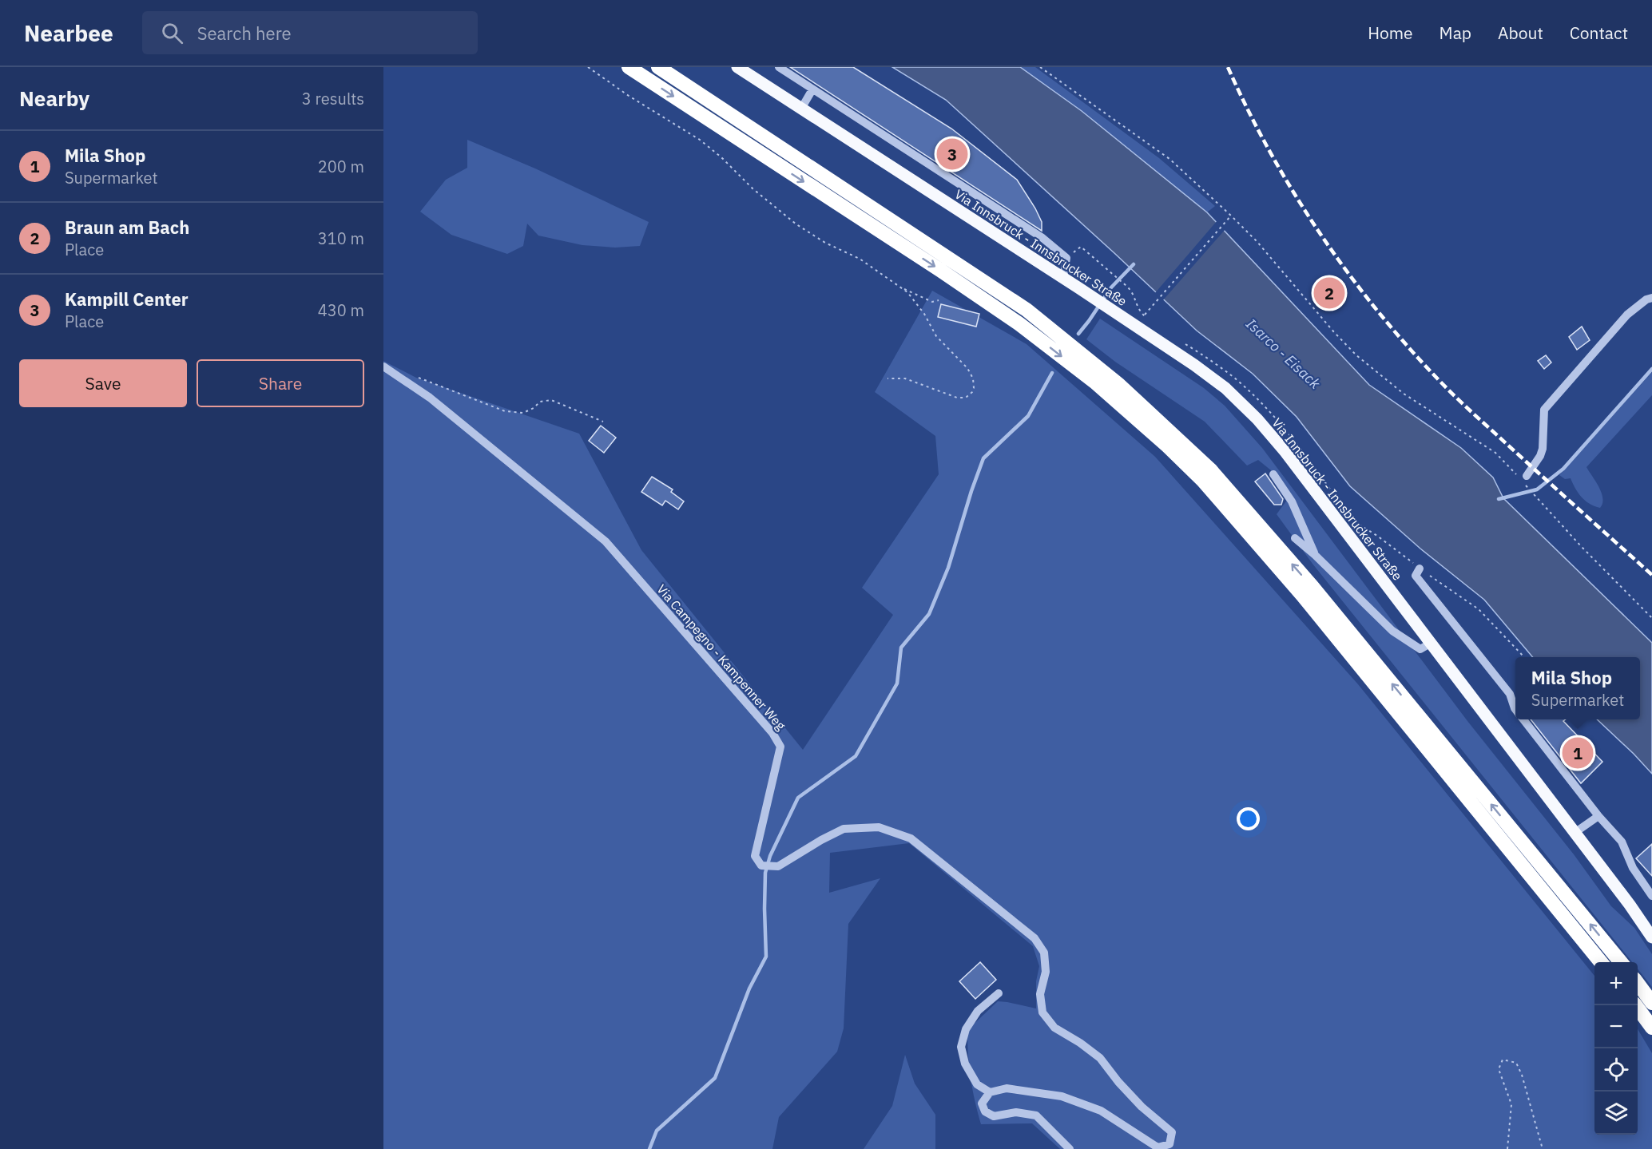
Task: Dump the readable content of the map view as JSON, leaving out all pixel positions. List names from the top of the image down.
{
  "streets": {
    "main road": ["Via Innsbruck - Innsbrucker Straße"],
    "street": ["Via Campegno - Kampenner Weg"]
  },
  "water": ["Isarco - Eisack"],
  "page": {
    "header": "Nearbee",
    "search": "Search here",
    "nav": [
      "Home",
      "Map",
      "About",
      "Contact"
    ],
    "heading": ["Nearby", "3 results"],
    "list": [
      {
        "mark": "1",
        "name": "Mila Shop",
        "note": "Supermarket",
        "value": "200 m"
      },
      {
        "mark": "2",
        "name": "Braun am Bach",
        "note": "Place",
        "value": "310 m"
      },
      {
        "mark": "3",
        "name": "Kampill Center",
        "note": "Place",
        "value": "430 m"
      }
    ],
    "pins": ["3", "2", "1"],
    "buttons": ["Save", "Share"],
    "popup": ["Mila Shop", "Supermarket"],
    "map_buttons": ["+", "−"]
  }
}
